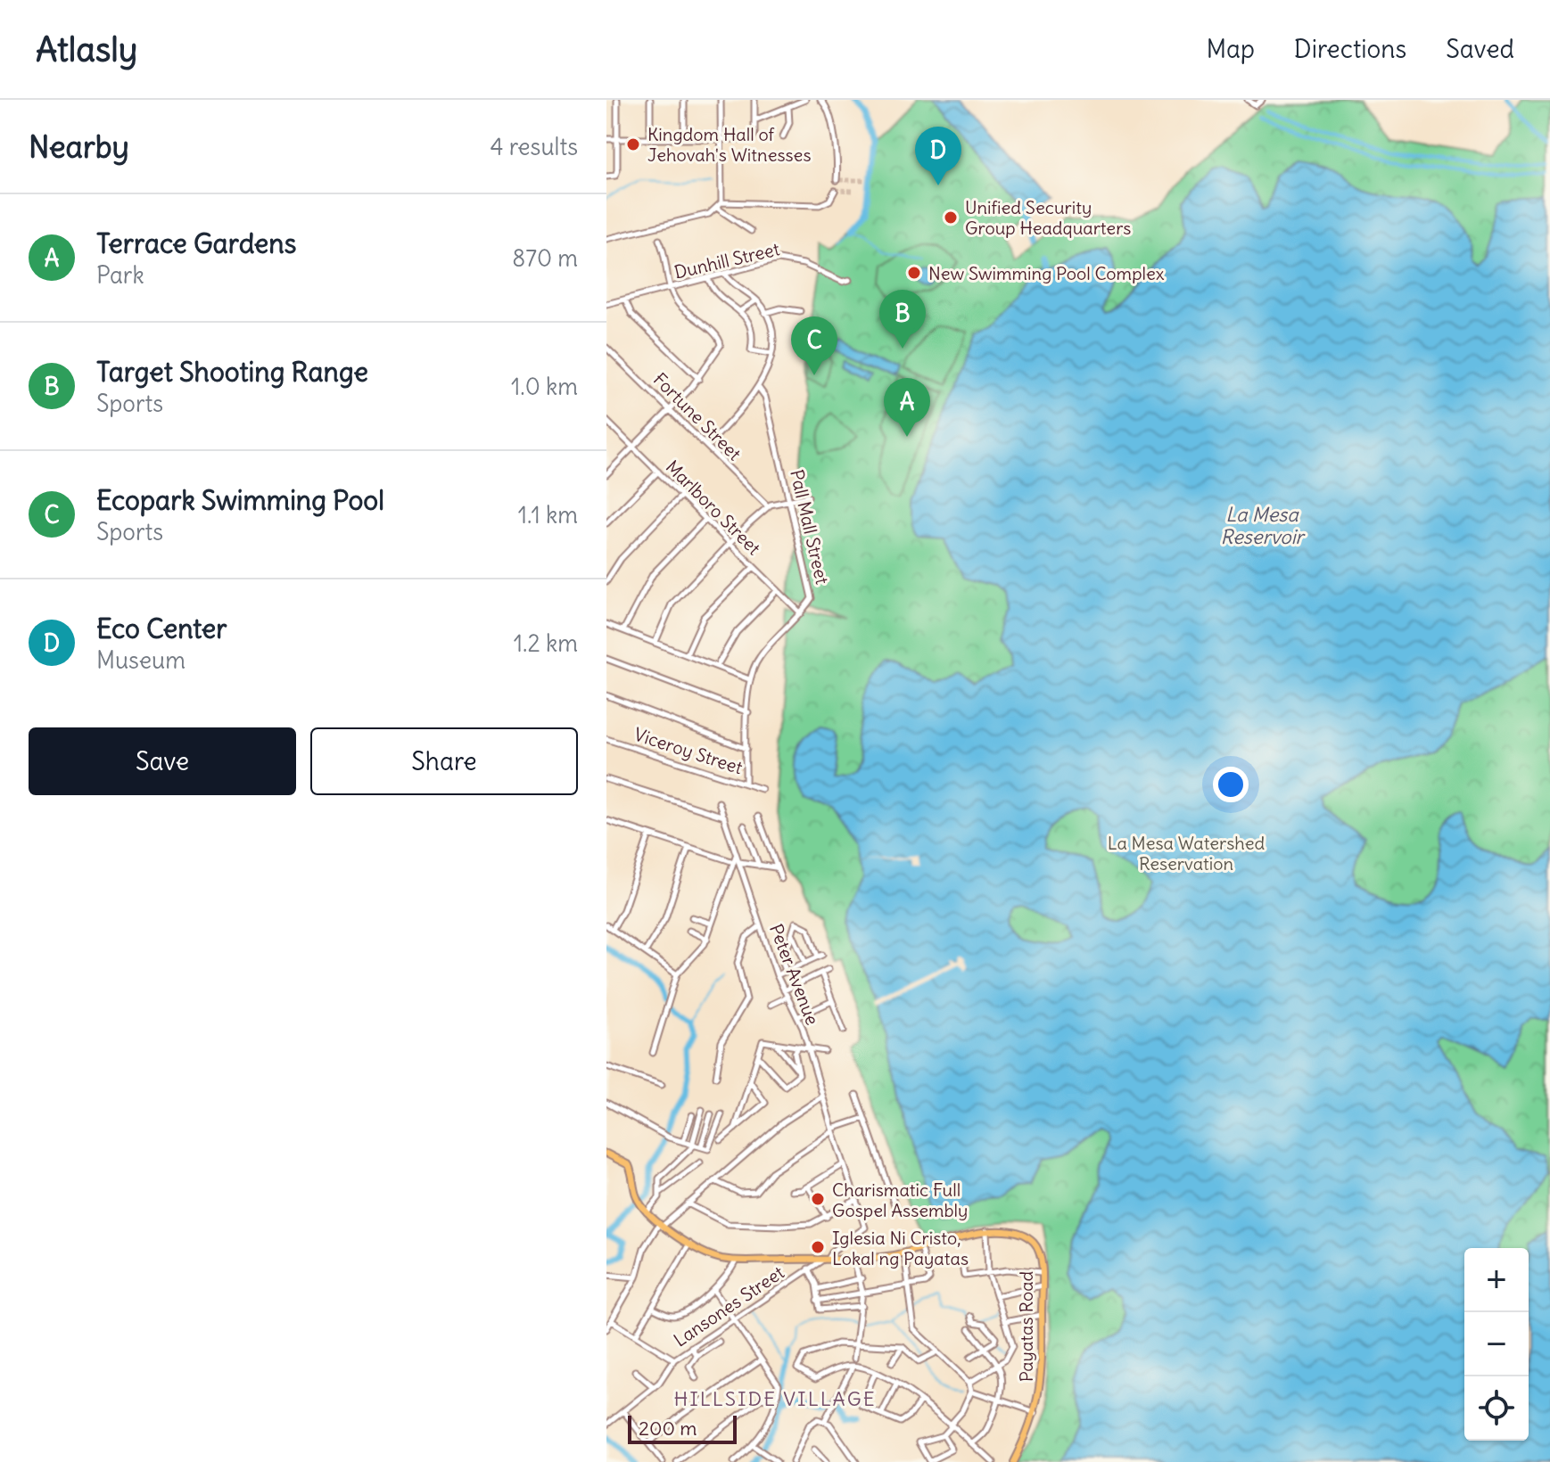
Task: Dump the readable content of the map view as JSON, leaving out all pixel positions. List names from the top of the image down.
{
  "streets": {
    "main road": ["Payatas Road"],
    "street": [
      "Dunhill Street",
      "Fortune Street",
      "Marlboro Street",
      "Pall Mall Street",
      "Viceroy Street",
      "Peter Avenue",
      "Lansones Street"
    ]
  },
  "crossings": [
    ["Marlboro Street", "Pall Mall Street"],
    ["Peter Avenue", "Lansones Street"],
    ["Lansones Street", "Payatas Road"]
  ],
  "districts": ["HILLSIDE VILLAGE"],
  "water": ["La Mesa Reservoir"],
  "parks": ["La Mesa Watershed Reservation"],
  "places": [
    "Kingdom Hall of Jehovah's Witnesses",
    "Unified Security Group Headquarters",
    "New Swimming Pool Complex",
    "Charismatic Full Gospel Assembly",
    "Iglesia Ni Cristo, Lokal ng Payatas"
  ],
  "scale_bar": "200 m",
  "page": {
    "header": "Atlasly",
    "nav": ["Map", "Directions", "Saved"],
    "heading": ["Nearby", "4 results"],
    "pins": [
      "D",
      "B",
      "C",
      "A"
    ],
    "list": [
      {
        "mark": "A",
        "name": "Terrace Gardens",
        "note": "Park",
        "value": "870 m"
      },
      {
        "mark": "B",
        "name": "Target Shooting Range",
        "note": "Sports",
        "value": "1.0 km"
      },
      {
        "mark": "C",
        "name": "Ecopark Swimming Pool",
        "note": "Sports",
        "value": "1.1 km"
      },
      {
        "mark": "D",
        "name": "Eco Center",
        "note": "Museum",
        "value": "1.2 km"
      }
    ],
    "buttons": ["Save", "Share"],
    "map_buttons": ["+", "−"],
    "scale": "200 m"
  }
}
